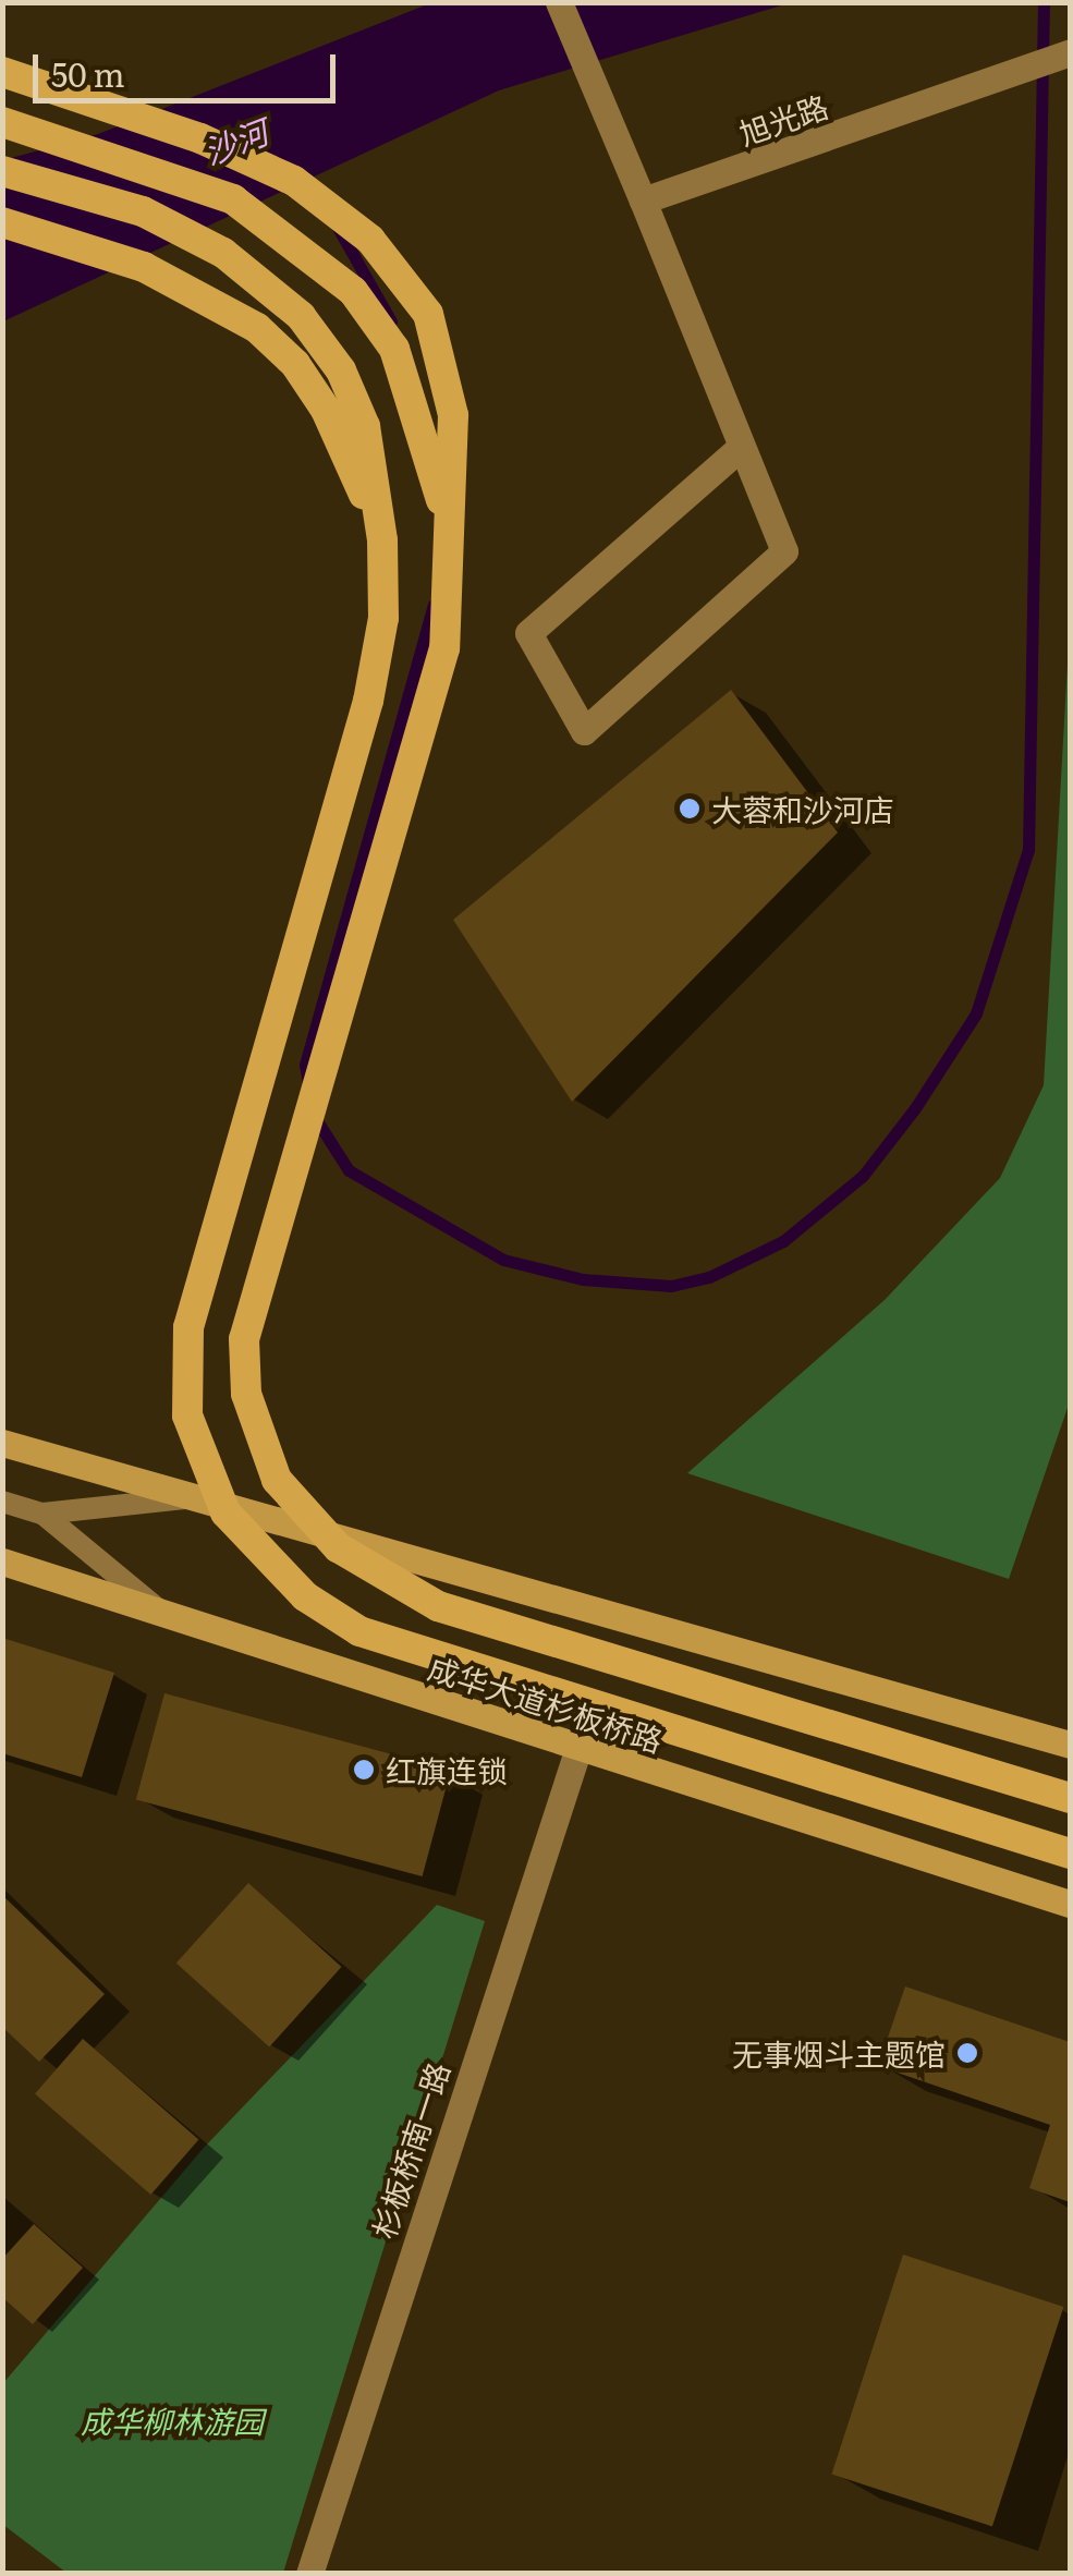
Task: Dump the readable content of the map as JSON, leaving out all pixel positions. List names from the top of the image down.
{
  "streets": {
    "main road": ["成华大道杉板桥路"],
    "street": ["旭光路", "杉板桥南一路"]
  },
  "crossings": [
    ["成华大道杉板桥路", "杉板桥南一路"]
  ],
  "water": ["沙河"],
  "parks": ["成华柳林游园"],
  "places": ["大蓉和沙河店", "红旗连锁", "无事烟斗主题馆"],
  "scale_bar": "50 m"
}
